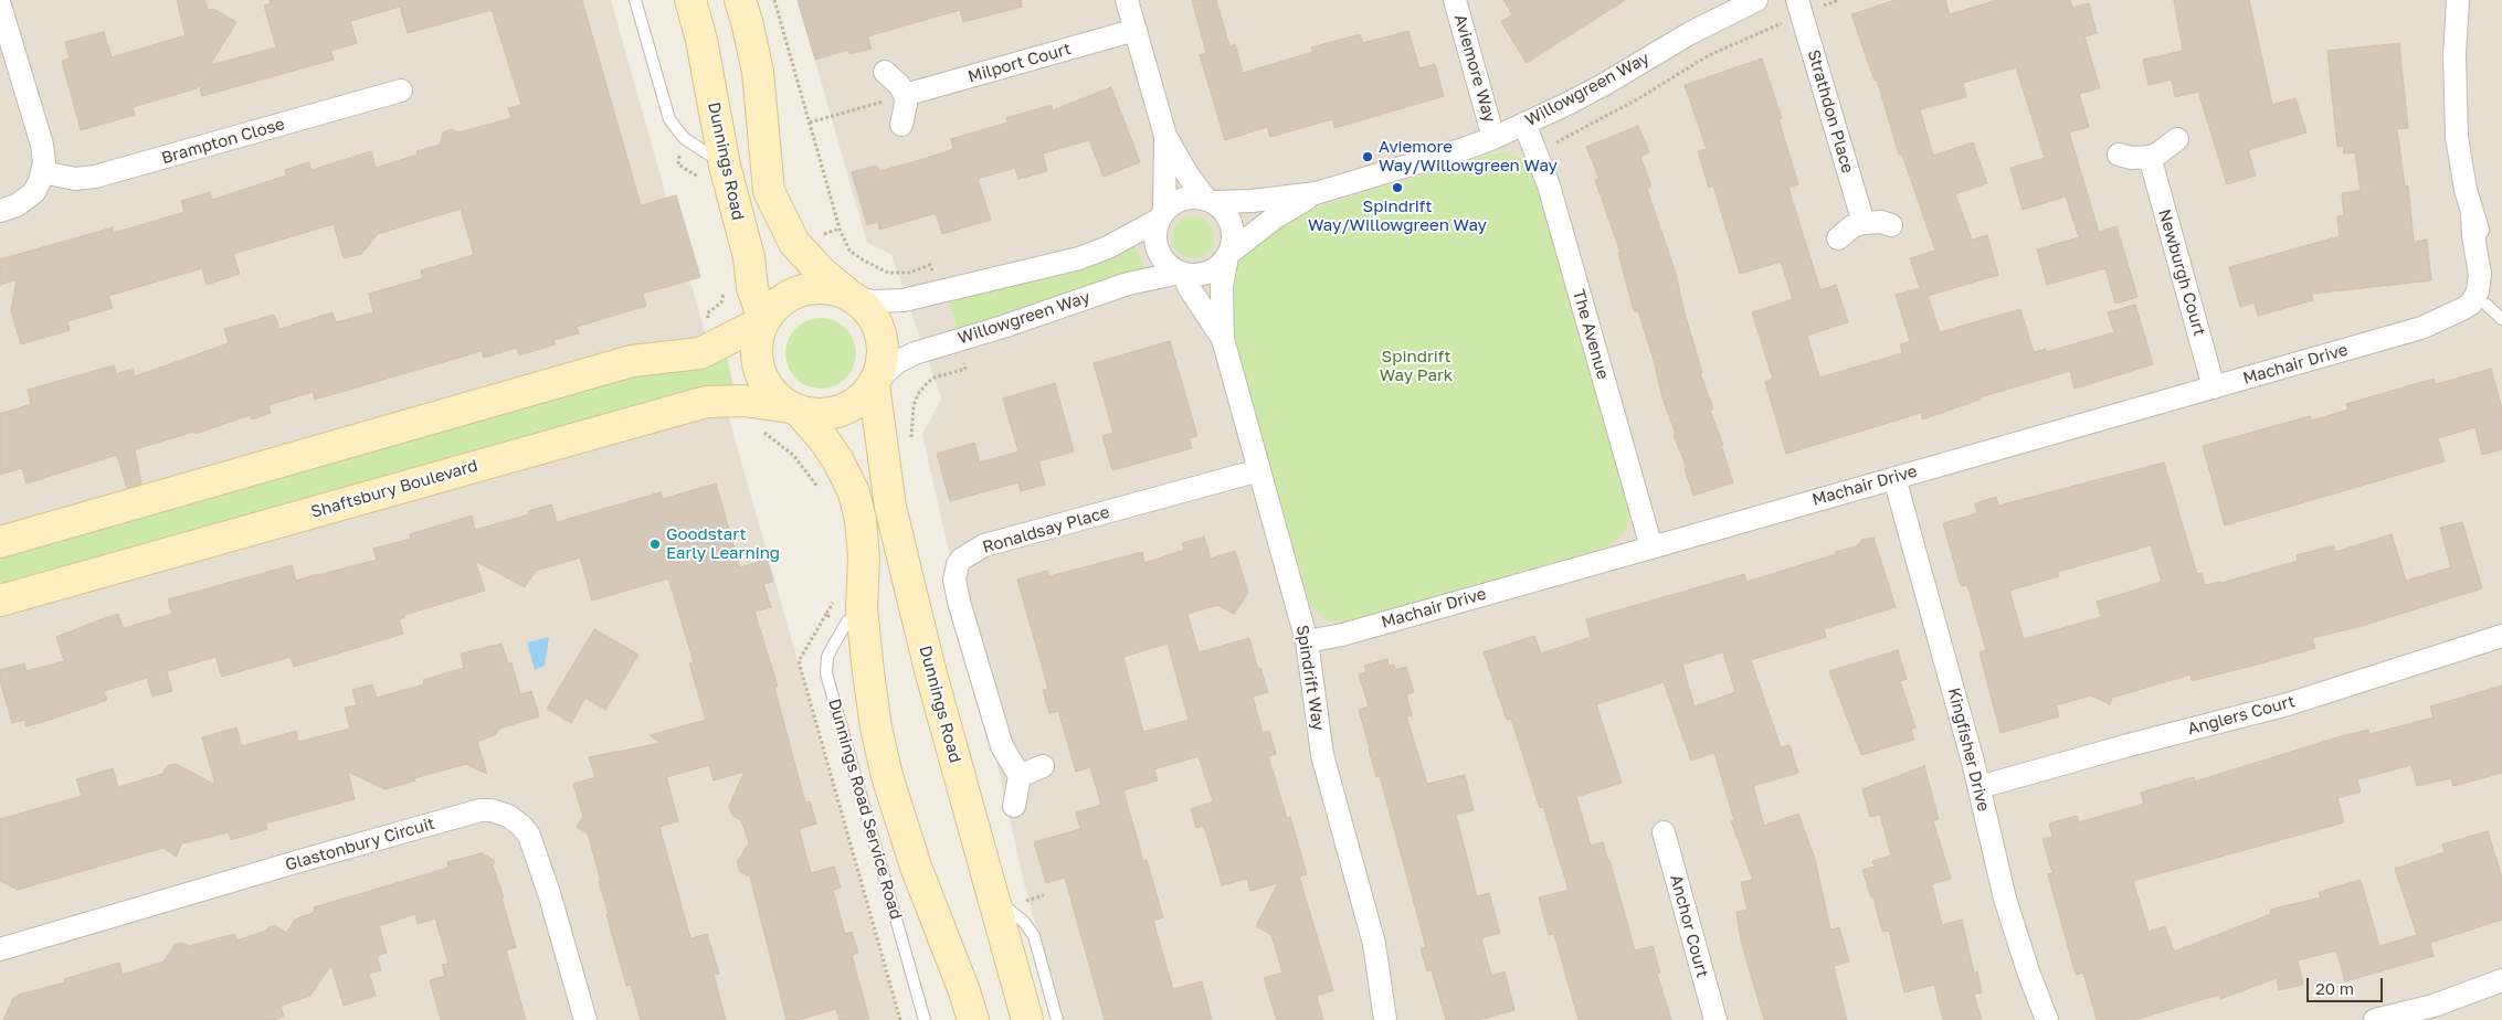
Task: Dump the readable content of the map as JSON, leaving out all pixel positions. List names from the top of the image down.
{
  "streets": {
    "main road": ["Dunnings Road", "Shaftsbury Boulevard"],
    "street": [
      "Milport Court",
      "Aviemore Way",
      "Willowgreen Way",
      "Strathdon Place",
      "Brampton Close",
      "Newburgh Court",
      "The Avenue",
      "Machair Drive",
      "Ronaldsay Place",
      "Spindrift Way",
      "Anglers Court",
      "Kingfisher Drive",
      "Glastonbury Circuit",
      "Anchor Court"
    ],
    "lane": ["Dunnings Road Service Road"]
  },
  "crossings": [
    ["Aviemore Way", "Willowgreen Way"],
    ["Willowgreen Way", "Dunnings Road"],
    ["Willowgreen Way", "The Avenue"],
    ["Willowgreen Way", "Shaftsbury Boulevard"],
    ["Willowgreen Way", "Spindrift Way"],
    ["Dunnings Road", "Shaftsbury Boulevard"],
    ["Newburgh Court", "Machair Drive"],
    ["The Avenue", "Machair Drive"],
    ["Machair Drive", "Spindrift Way"],
    ["Machair Drive", "Kingfisher Drive"],
    ["Ronaldsay Place", "Spindrift Way"],
    ["Anglers Court", "Kingfisher Drive"]
  ],
  "parks": ["Spindrift Way Park"],
  "places": ["Aviemore Way/Willowgreen Way", "Spindrift Way/Willowgreen Way", "Goodstart Early Learning"],
  "scale_bar": "20 m"
}
